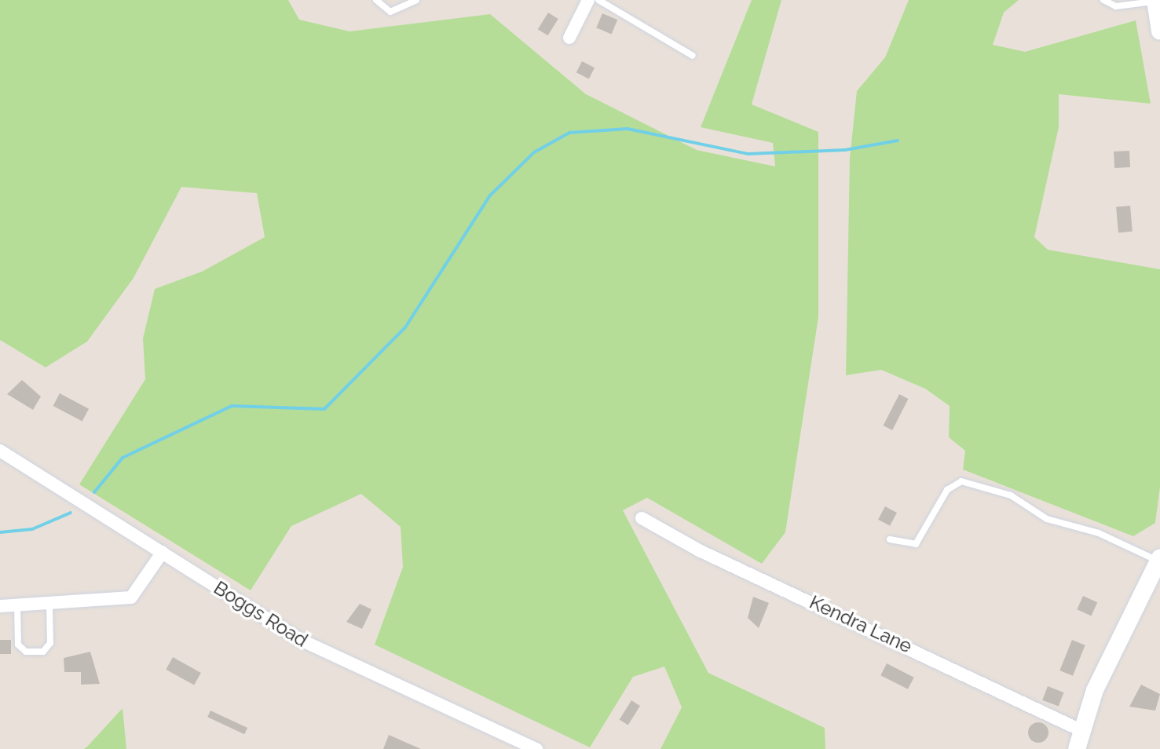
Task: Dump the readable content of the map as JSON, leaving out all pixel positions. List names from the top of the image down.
{
  "streets": {
    "street": ["Boggs Road", "Kendra Lane"]
  }
}
